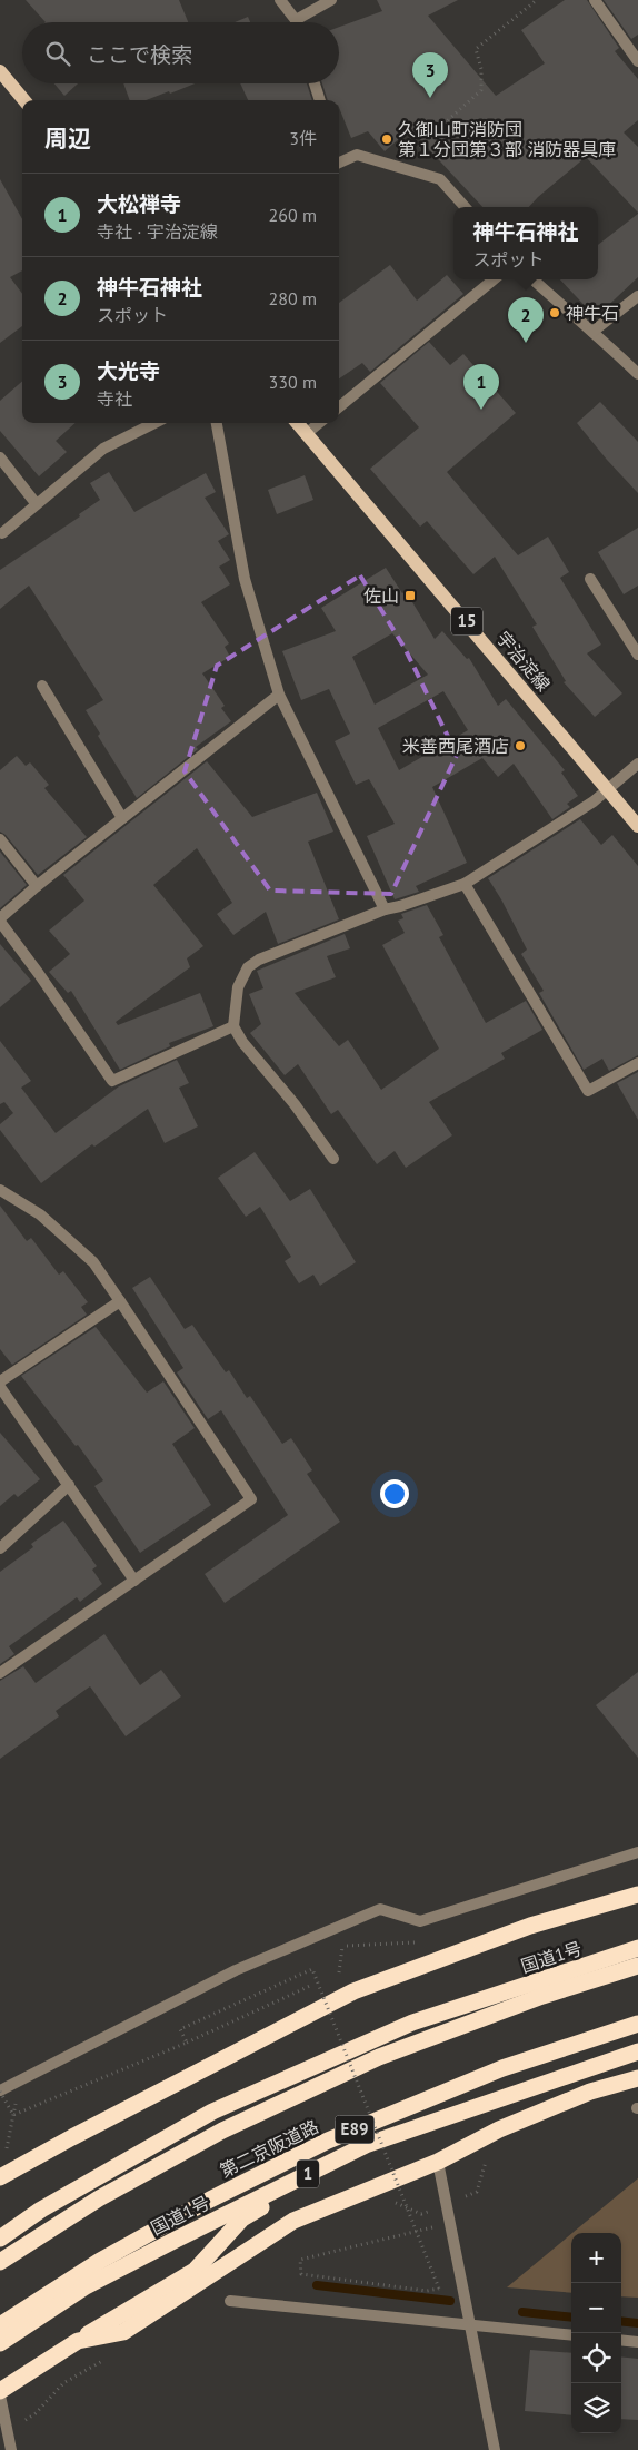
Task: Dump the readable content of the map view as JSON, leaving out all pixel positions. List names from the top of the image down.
{
  "streets": {
    "highway": [
      "国道1号",
      "E89",
      "第二京阪道路",
      "1"
    ],
    "main road": ["15", "宇治淀線"]
  },
  "places": {
    "other": ["久御山町消防団 第１分団第３部 消防器具庫", "神牛石", "米善西尾酒店"],
    "transit": ["佐山"]
  },
  "page": {
    "search": "ここで検索",
    "pins": ["3", "2", "1"],
    "heading": ["周辺", "3件"],
    "list": [
      {
        "mark": "1",
        "name": "大松禅寺",
        "note": "寺社 · 宇治淀線",
        "value": "260 m"
      },
      {
        "mark": "2",
        "name": "神牛石神社",
        "note": "スポット",
        "value": "280 m"
      },
      {
        "mark": "3",
        "name": "大光寺",
        "note": "寺社",
        "value": "330 m"
      }
    ],
    "popup": ["神牛石神社", "スポット"],
    "map_buttons": ["+", "−"]
  }
}
